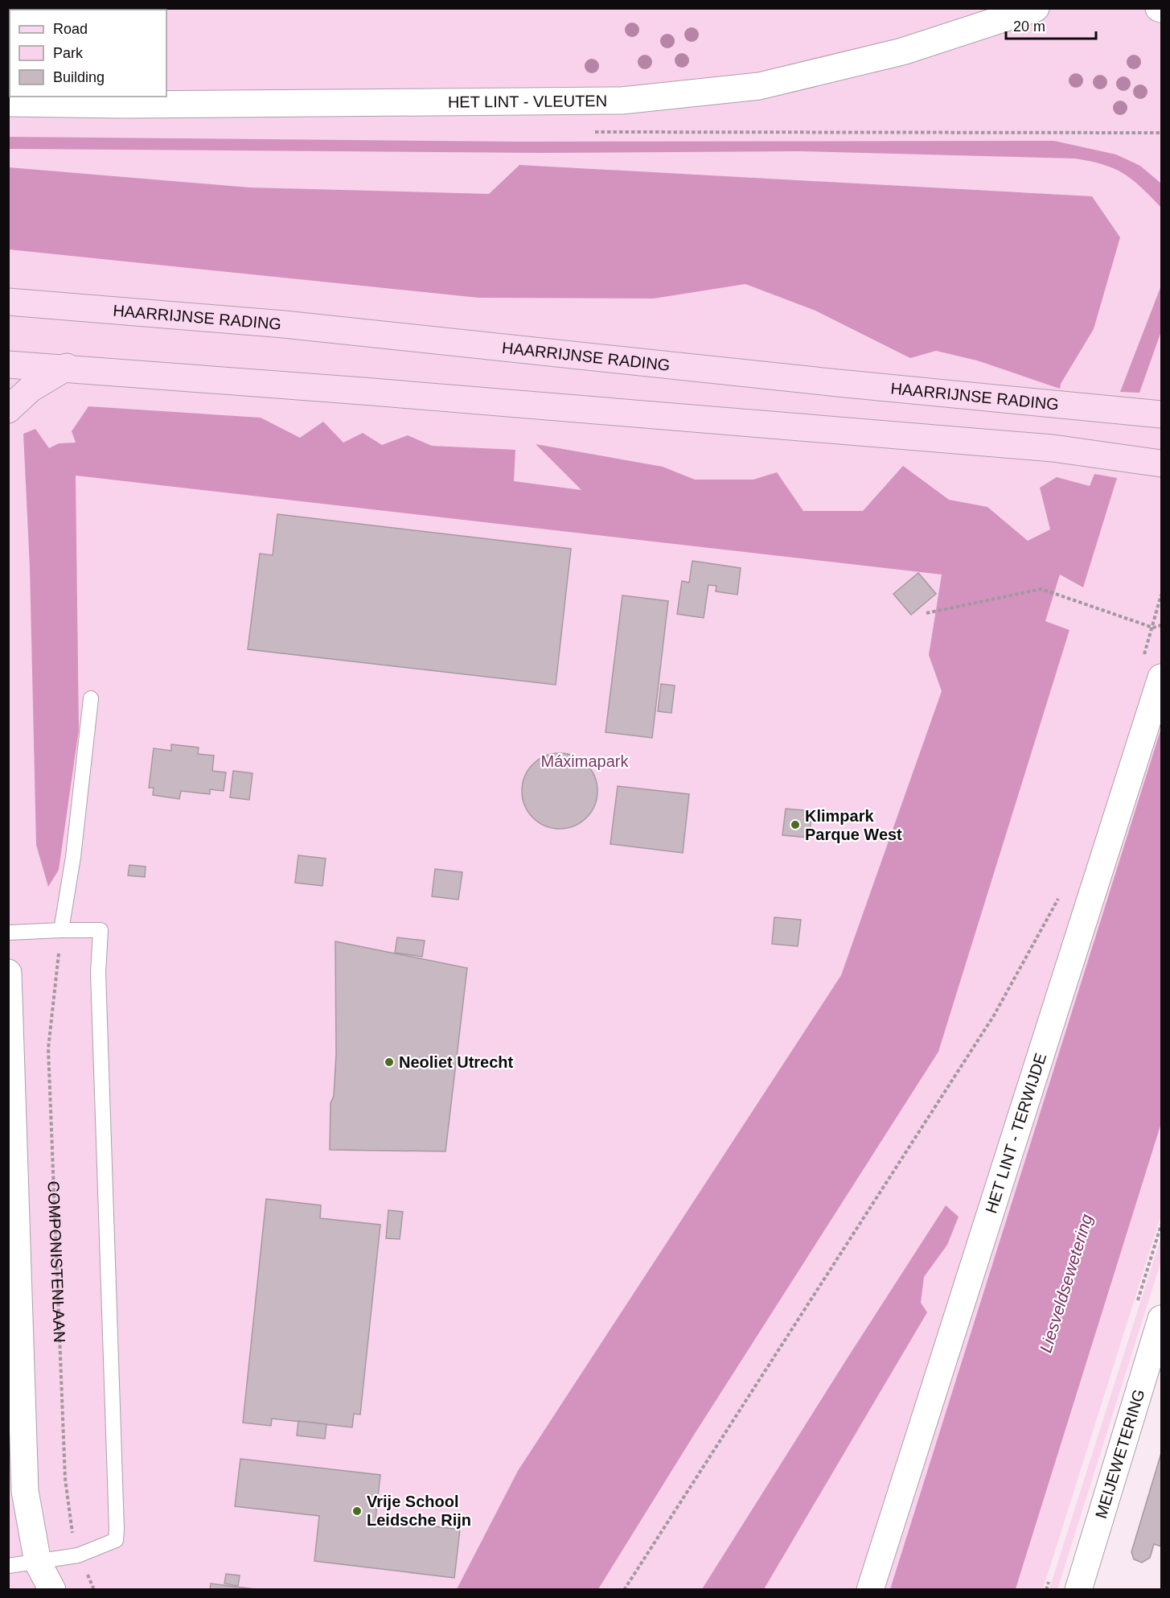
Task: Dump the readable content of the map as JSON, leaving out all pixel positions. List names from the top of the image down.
{
  "streets": {
    "main road": ["HAARRIJNSE RADING"],
    "street": ["HET LINT - VLEUTEN", "HET LINT - TERWIJDE", "MEIJEWETERING"],
    "path": ["COMPONISTENLAAN"]
  },
  "water": ["Liesveldsewetering"],
  "parks": ["Máximapark"],
  "places": ["Klimpark Parque West", "Neoliet Utrecht", "Vrije School Leidsche Rijn"],
  "legend": ["Road", "Park", "Building"],
  "scale_bar": "20 m"
}
